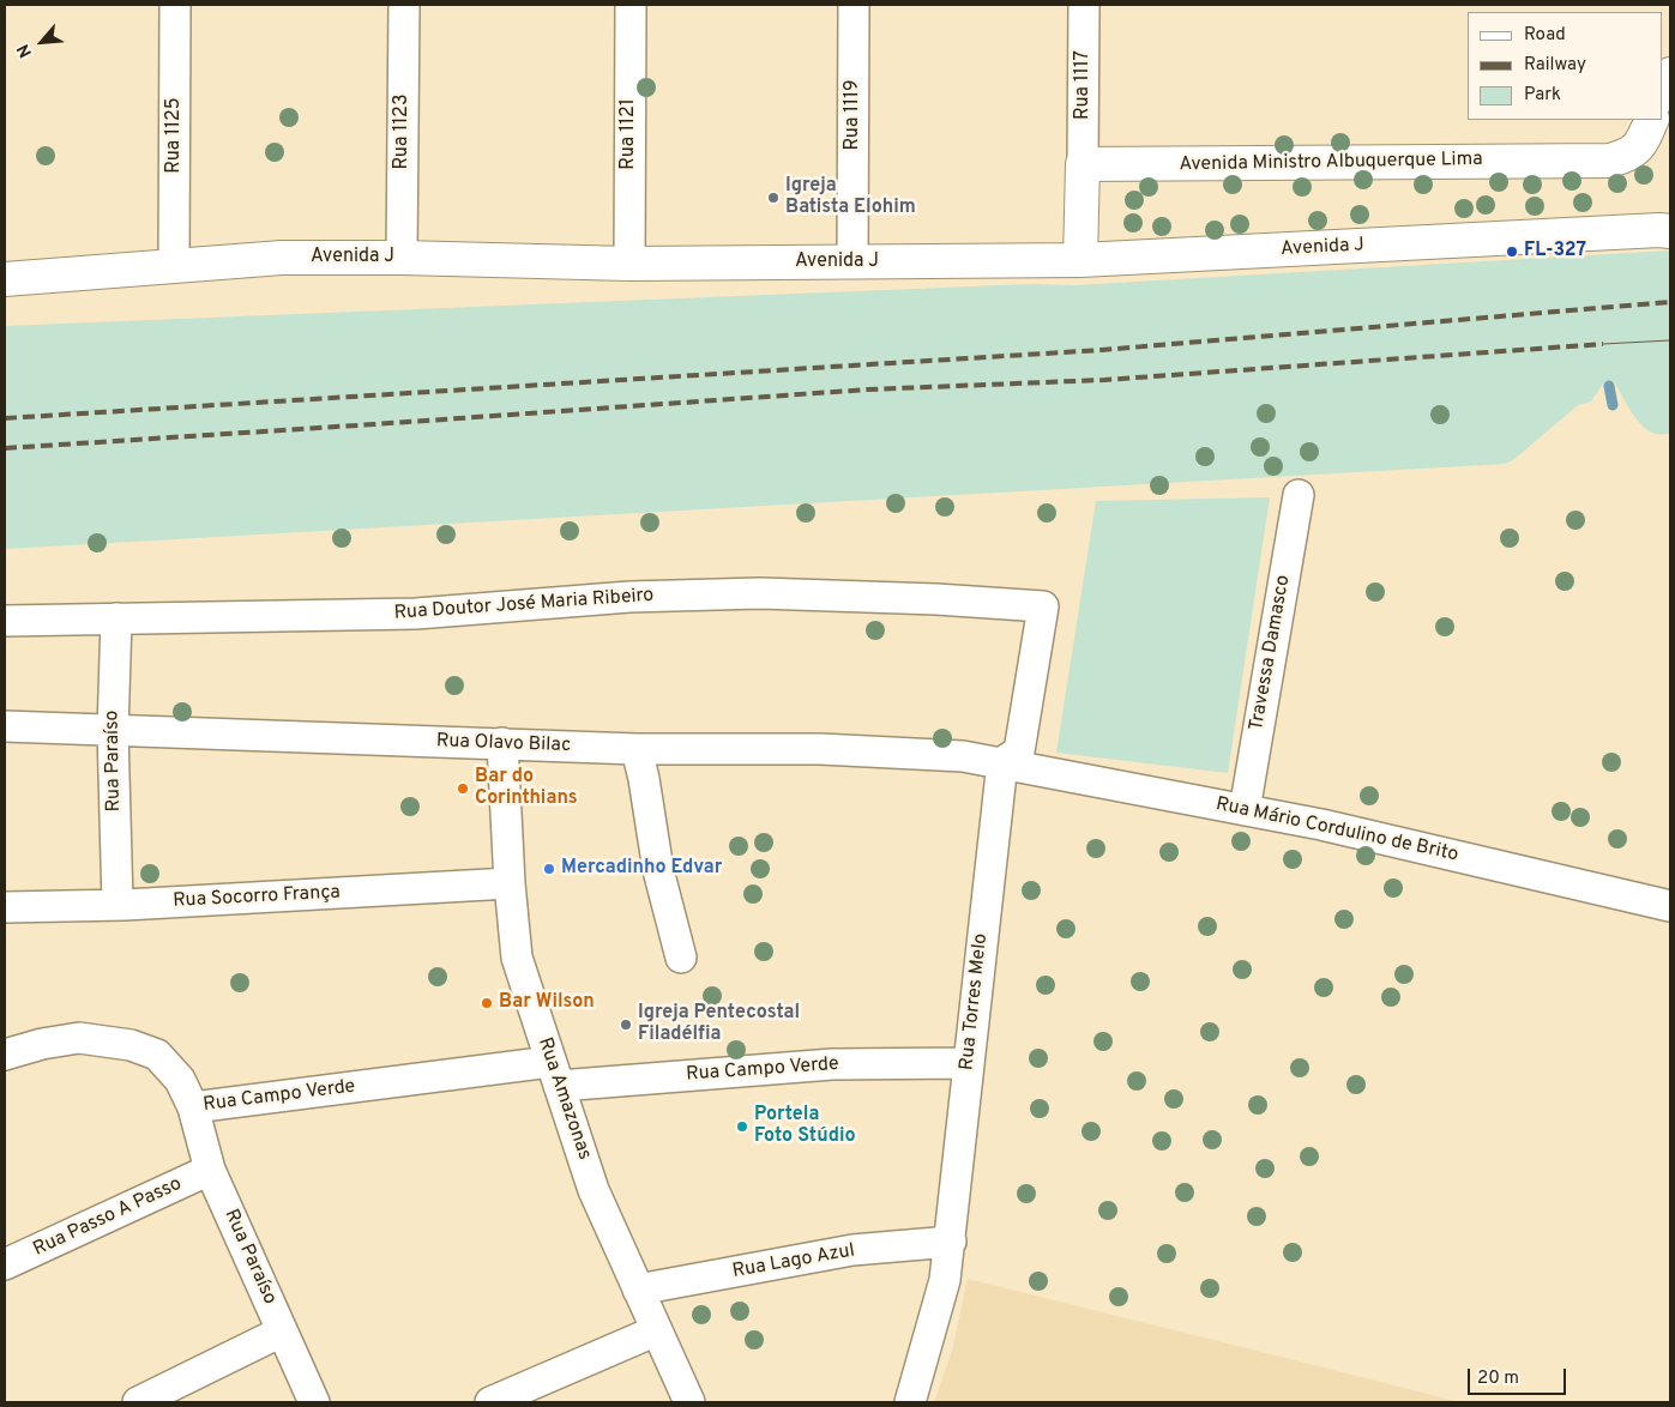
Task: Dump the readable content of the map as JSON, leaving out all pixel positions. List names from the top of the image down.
{
  "streets": {
    "street": [
      "Rua 1117",
      "Rua 1119",
      "Rua 1123",
      "Rua 1121",
      "Rua 1125",
      "Avenida Ministro Albuquerque Lima",
      "Avenida J",
      "Rua Doutor José Maria Ribeiro",
      "Travessa Damasco",
      "Rua Olavo Bilac",
      "Rua Paraíso",
      "Rua Mário Cordulino de Brito",
      "Rua Socorro França",
      "Rua Torres Melo",
      "Rua Campo Verde",
      "Rua Amazonas",
      "Rua Passo A Passo",
      "Rua Lago Azul"
    ]
  },
  "crossings": [
    ["Rua 1117", "Avenida Ministro Albuquerque Lima"],
    ["Rua 1119", "Avenida J"],
    ["Rua 1123", "Avenida J"],
    ["Rua 1121", "Avenida J"],
    ["Rua 1125", "Avenida J"],
    ["Rua Doutor José Maria Ribeiro", "Rua Olavo Bilac"],
    ["Rua Doutor José Maria Ribeiro", "Rua Paraíso"],
    ["Rua Doutor José Maria Ribeiro", "Rua Mário Cordulino de Brito"],
    ["Rua Doutor José Maria Ribeiro", "Rua Torres Melo"],
    ["Travessa Damasco", "Rua Mário Cordulino de Brito"],
    ["Rua Olavo Bilac", "Rua Paraíso"],
    ["Rua Olavo Bilac", "Rua Mário Cordulino de Brito"],
    ["Rua Olavo Bilac", "Rua Torres Melo"],
    ["Rua Olavo Bilac", "Rua Amazonas"],
    ["Rua Paraíso", "Rua Socorro França"],
    ["Rua Paraíso", "Rua Campo Verde"],
    ["Rua Paraíso", "Rua Passo A Passo"],
    ["Rua Mário Cordulino de Brito", "Rua Torres Melo"],
    ["Rua Socorro França", "Rua Amazonas"],
    ["Rua Torres Melo", "Rua Campo Verde"],
    ["Rua Torres Melo", "Rua Lago Azul"],
    ["Rua Campo Verde", "Rua Amazonas"],
    ["Rua Amazonas", "Rua Lago Azul"]
  ],
  "places": [
    "Igreja Batista Elohim",
    "FL-327",
    "Bar do Corinthians",
    "Mercadinho Edvar",
    "Bar Wilson",
    "Igreja Pentecostal Filadélfia",
    "Portela Foto Stúdio"
  ],
  "legend": ["Road", "Railway", "Park"],
  "scale_bar": "20 m",
  "north": "bottom left"
}
